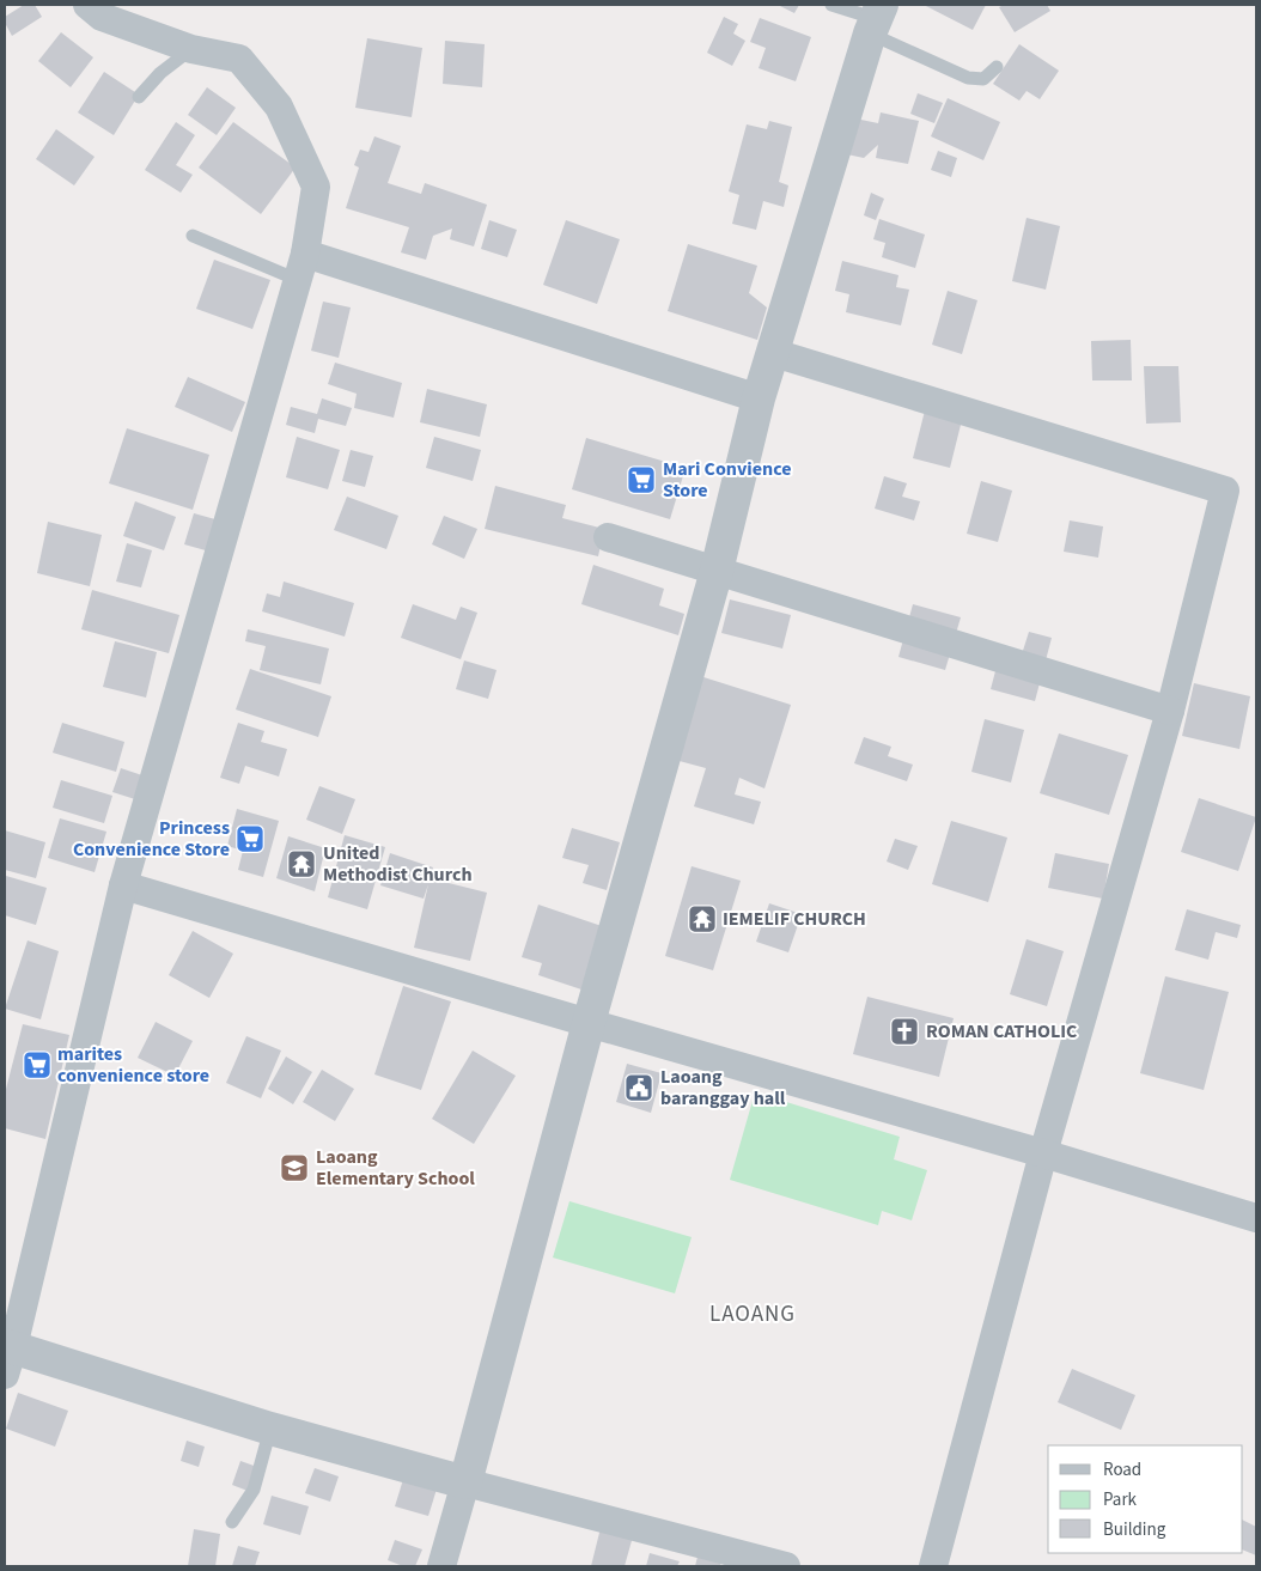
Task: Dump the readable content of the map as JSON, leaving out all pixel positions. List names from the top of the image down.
{
  "districts": ["LAOANG"],
  "places": {
    "supermarket": ["Mari Convience Store", "Princess Convenience Store", "marites convenience store"],
    "temple": ["United Methodist Church", "IEMELIF CHURCH"],
    "church": ["ROMAN CATHOLIC"],
    "public building": ["Laoang baranggay hall"],
    "school or university": ["Laoang Elementary School"]
  },
  "legend": ["Road", "Park", "Building"]
}
